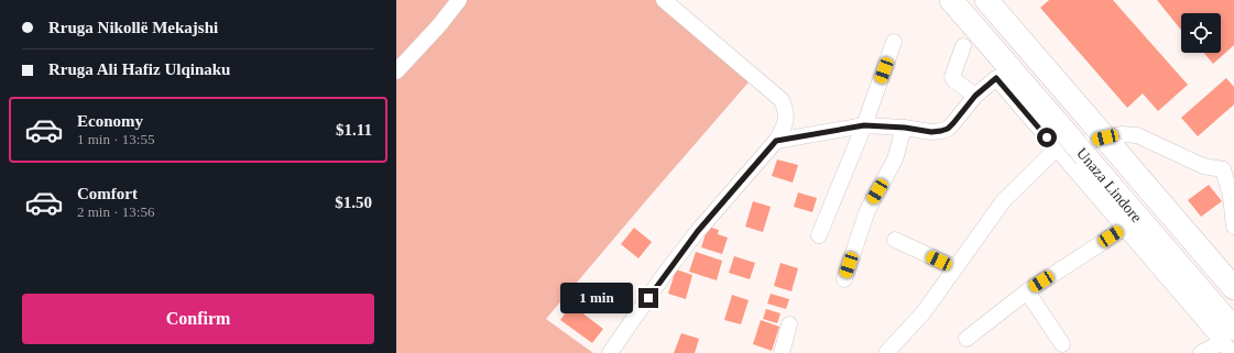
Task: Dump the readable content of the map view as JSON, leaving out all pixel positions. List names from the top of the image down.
{
  "streets": {
    "highway": ["Unaza Lindore"]
  },
  "page": {
    "banner": ["Rruga Nikollë Mekajshi", "Rruga Ali Hafiz Ulqinaku"],
    "list": [
      {
        "name": "Economy",
        "note": "1 min · 13:55",
        "value": "$1.11"
      },
      {
        "name": "Comfort",
        "note": "2 min · 13:56",
        "value": "$1.50"
      }
    ],
    "bubble": "1 min",
    "buttons": "Confirm"
  }
}
